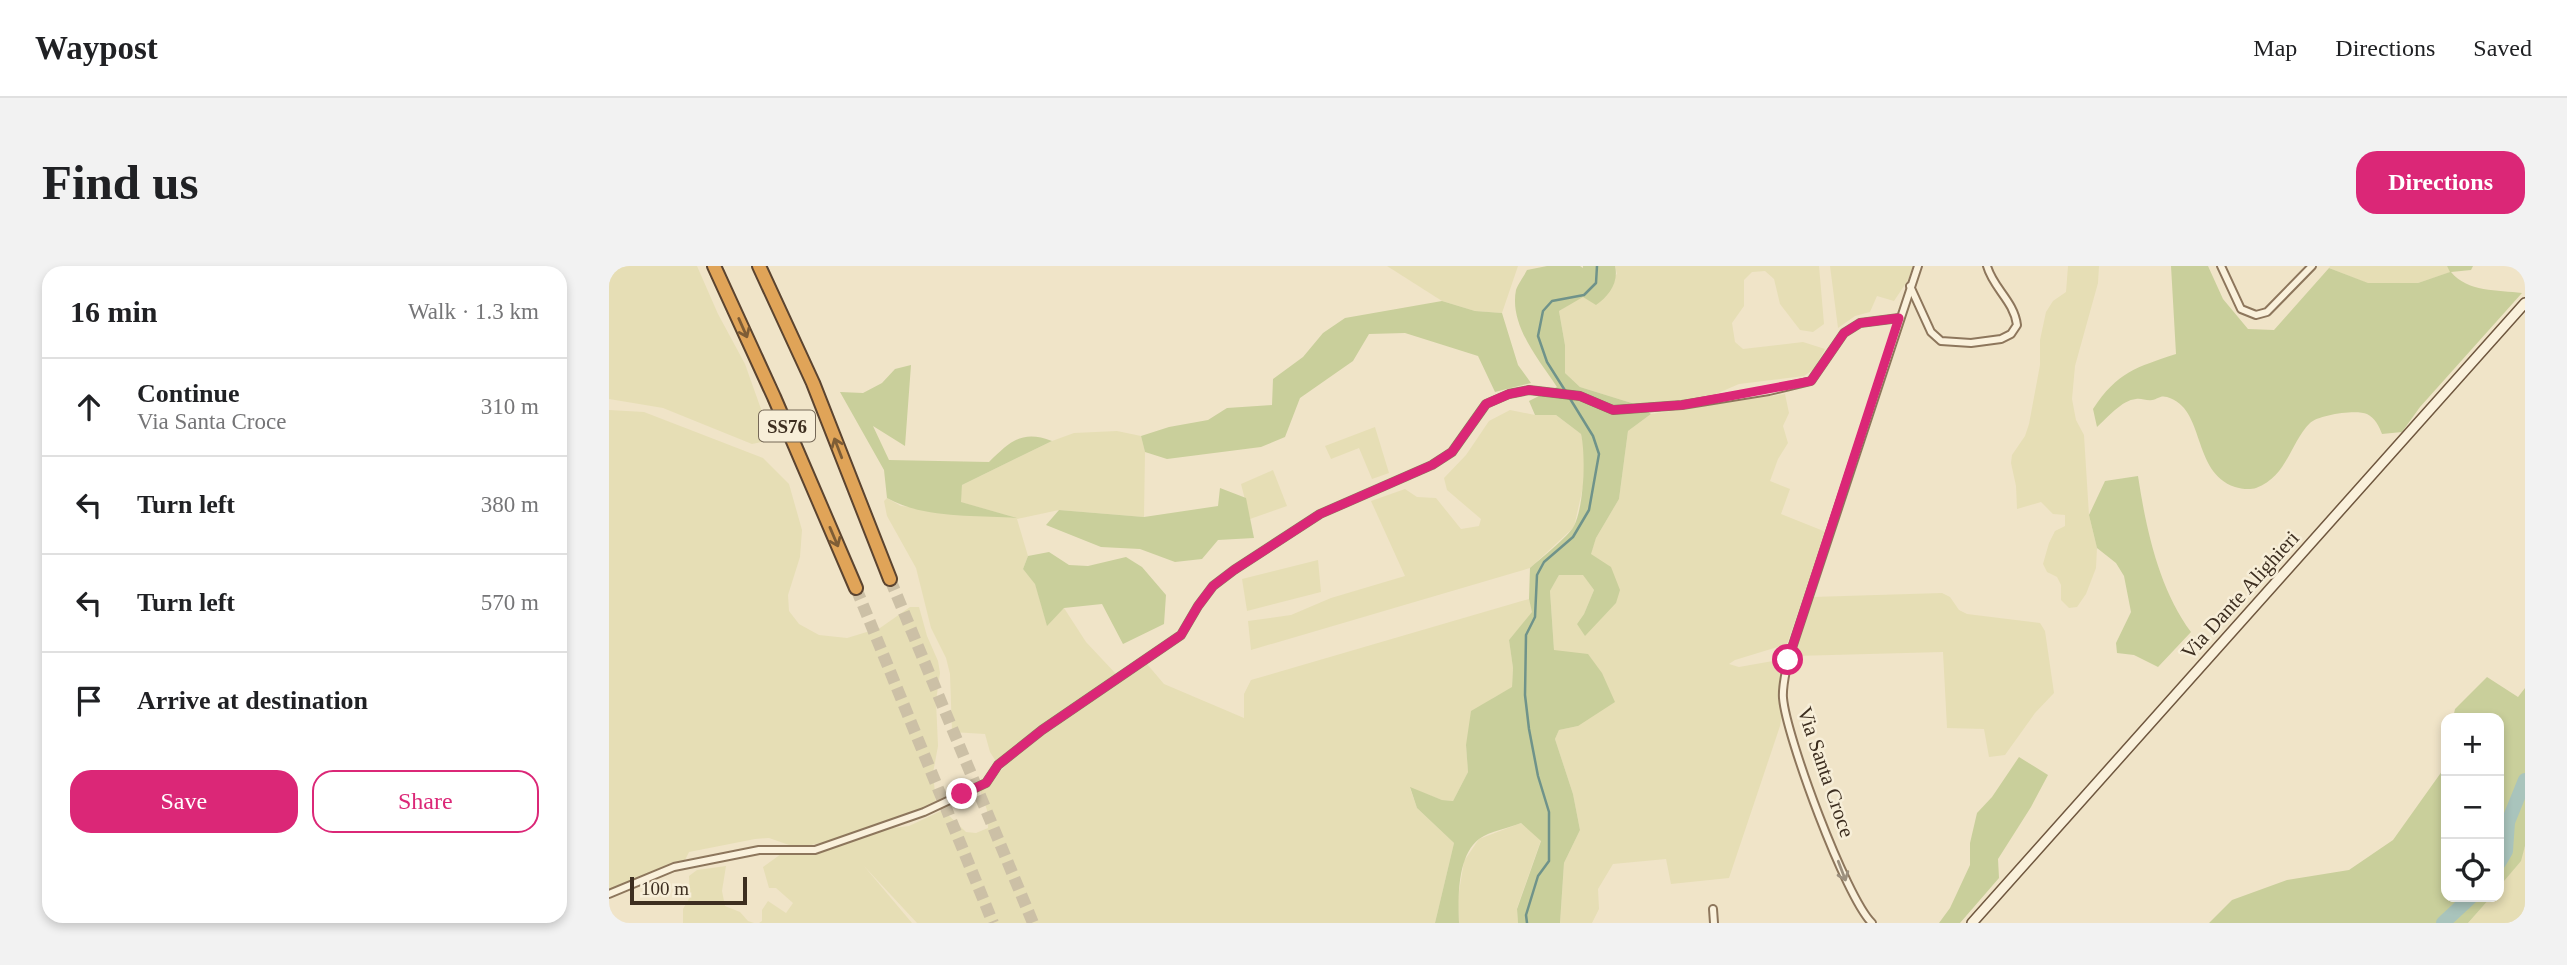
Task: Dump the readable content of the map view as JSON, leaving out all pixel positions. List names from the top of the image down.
{
  "streets": {
    "highway": ["SS76"],
    "main road": ["Via Dante Alighieri"],
    "street": ["Via Santa Croce"]
  },
  "one_way": ["Via Santa Croce"],
  "scale_bar": "100 m",
  "page": {
    "header": "Waypost",
    "nav": ["Map", "Directions", "Saved"],
    "buttons": [
      "Directions",
      ["Save", "Share"]
    ],
    "title": "Find us",
    "heading": ["16 min", "Walk · 1.3 km"],
    "list": [
      ["Continue", "Via Santa Croce", "310 m"],
      ["Turn left", "380 m"],
      ["Turn left", "570 m"],
      "Arrive at destination"
    ],
    "map_buttons": ["+", "−"],
    "scale": "100 m"
  }
}
